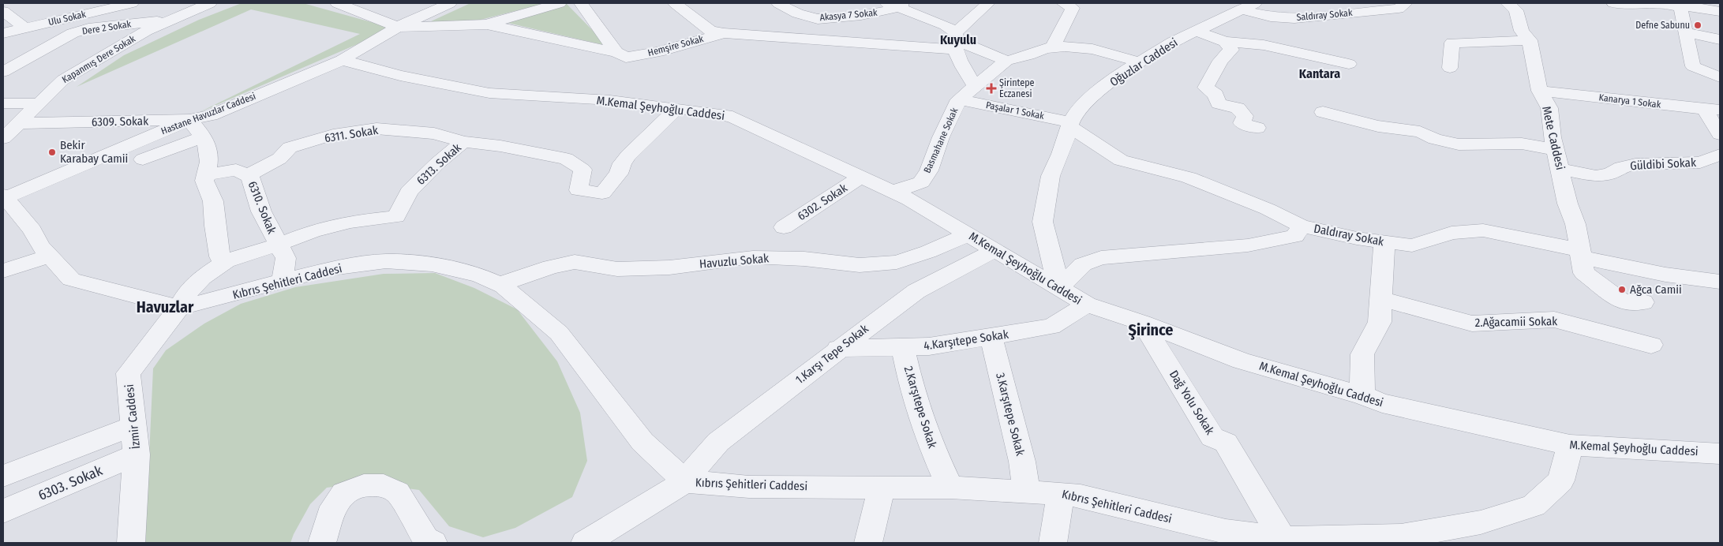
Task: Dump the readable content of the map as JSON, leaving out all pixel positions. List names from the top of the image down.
{
  "streets": {
    "street": [
      "Akasya 7 Sokak",
      "Saldıray Sokak",
      "Ulu Sokak",
      "Dere 2 Sokak",
      "Hemşire Sokak",
      "Kapanmış Dere Sokak",
      "Oğuzlar Caddesi",
      "Kanarya 1 Sokak",
      "M.Kemal Şeyhoğlu Caddesi",
      "Paşalar 1 Sokak",
      "Hastane Havuzlar Caddesi",
      "6309. Sokak",
      "6311. Sokak",
      "Mete Caddesi",
      "Basmahane Sokak",
      "6313. Sokak",
      "Güldibi Sokak",
      "6302. Sokak",
      "6310. Sokak",
      "Daldıray Sokak",
      "Havuzlu Sokak",
      "Kıbrıs Şehitleri Caddesi",
      "2.Ağacamii Sokak",
      "4.Karşıtepe Sokak",
      "1.Karşı Tepe Sokak",
      "Dağ Yolu Sokak",
      "2.Karşıtepe Sokak",
      "3.Karşıtepe Sokak",
      "İzmir Caddesi",
      "6303. Sokak"
    ]
  },
  "crossings": [
    ["Saldıray Sokak", "Oğuzlar Caddesi"],
    ["Dere 2 Sokak", "Kapanmış Dere Sokak"],
    ["Hemşire Sokak", "Hastane Havuzlar Caddesi"],
    ["Kapanmış Dere Sokak", "6309. Sokak"],
    ["Oğuzlar Caddesi", "M.Kemal Şeyhoğlu Caddesi"],
    ["Oğuzlar Caddesi", "Paşalar 1 Sokak"],
    ["Oğuzlar Caddesi", "Basmahane Sokak"],
    ["Oğuzlar Caddesi", "Daldıray Sokak"],
    ["Kanarya 1 Sokak", "Mete Caddesi"],
    ["M.Kemal Şeyhoğlu Caddesi", "Hastane Havuzlar Caddesi"],
    ["M.Kemal Şeyhoğlu Caddesi", "Basmahane Sokak"],
    ["M.Kemal Şeyhoğlu Caddesi", "6313. Sokak"],
    ["M.Kemal Şeyhoğlu Caddesi", "6302. Sokak"],
    ["M.Kemal Şeyhoğlu Caddesi", "Daldıray Sokak"],
    ["M.Kemal Şeyhoğlu Caddesi", "Havuzlu Sokak"],
    ["M.Kemal Şeyhoğlu Caddesi", "Kıbrıs Şehitleri Caddesi"],
    ["M.Kemal Şeyhoğlu Caddesi", "4.Karşıtepe Sokak"],
    ["M.Kemal Şeyhoğlu Caddesi", "1.Karşı Tepe Sokak"],
    ["M.Kemal Şeyhoğlu Caddesi", "Dağ Yolu Sokak"],
    ["Paşalar 1 Sokak", "Basmahane Sokak"],
    ["Hastane Havuzlar Caddesi", "6309. Sokak"],
    ["Hastane Havuzlar Caddesi", "Kıbrıs Şehitleri Caddesi"],
    ["6311. Sokak", "6313. Sokak"],
    ["6311. Sokak", "6310. Sokak"],
    ["Mete Caddesi", "Güldibi Sokak"],
    ["Mete Caddesi", "Daldıray Sokak"],
    ["6313. Sokak", "6310. Sokak"],
    ["6310. Sokak", "Kıbrıs Şehitleri Caddesi"],
    ["Havuzlu Sokak", "Kıbrıs Şehitleri Caddesi"],
    ["Kıbrıs Şehitleri Caddesi", "1.Karşı Tepe Sokak"],
    ["Kıbrıs Şehitleri Caddesi", "Dağ Yolu Sokak"],
    ["Kıbrıs Şehitleri Caddesi", "2.Karşıtepe Sokak"],
    ["Kıbrıs Şehitleri Caddesi", "3.Karşıtepe Sokak"],
    ["Kıbrıs Şehitleri Caddesi", "İzmir Caddesi"],
    ["4.Karşıtepe Sokak", "1.Karşı Tepe Sokak"],
    ["4.Karşıtepe Sokak", "2.Karşıtepe Sokak"],
    ["4.Karşıtepe Sokak", "3.Karşıtepe Sokak"],
    ["İzmir Caddesi", "6303. Sokak"]
  ],
  "districts": [
    "Kuyulu",
    "Kantara",
    "Havuzlar",
    "Şirince"
  ],
  "places": {
    "other": ["Defne Sabunu", "Bekir Karabay Camii", "Ağca Camii"],
    "health": ["Şirintepe Eczanesi"]
  }
}
